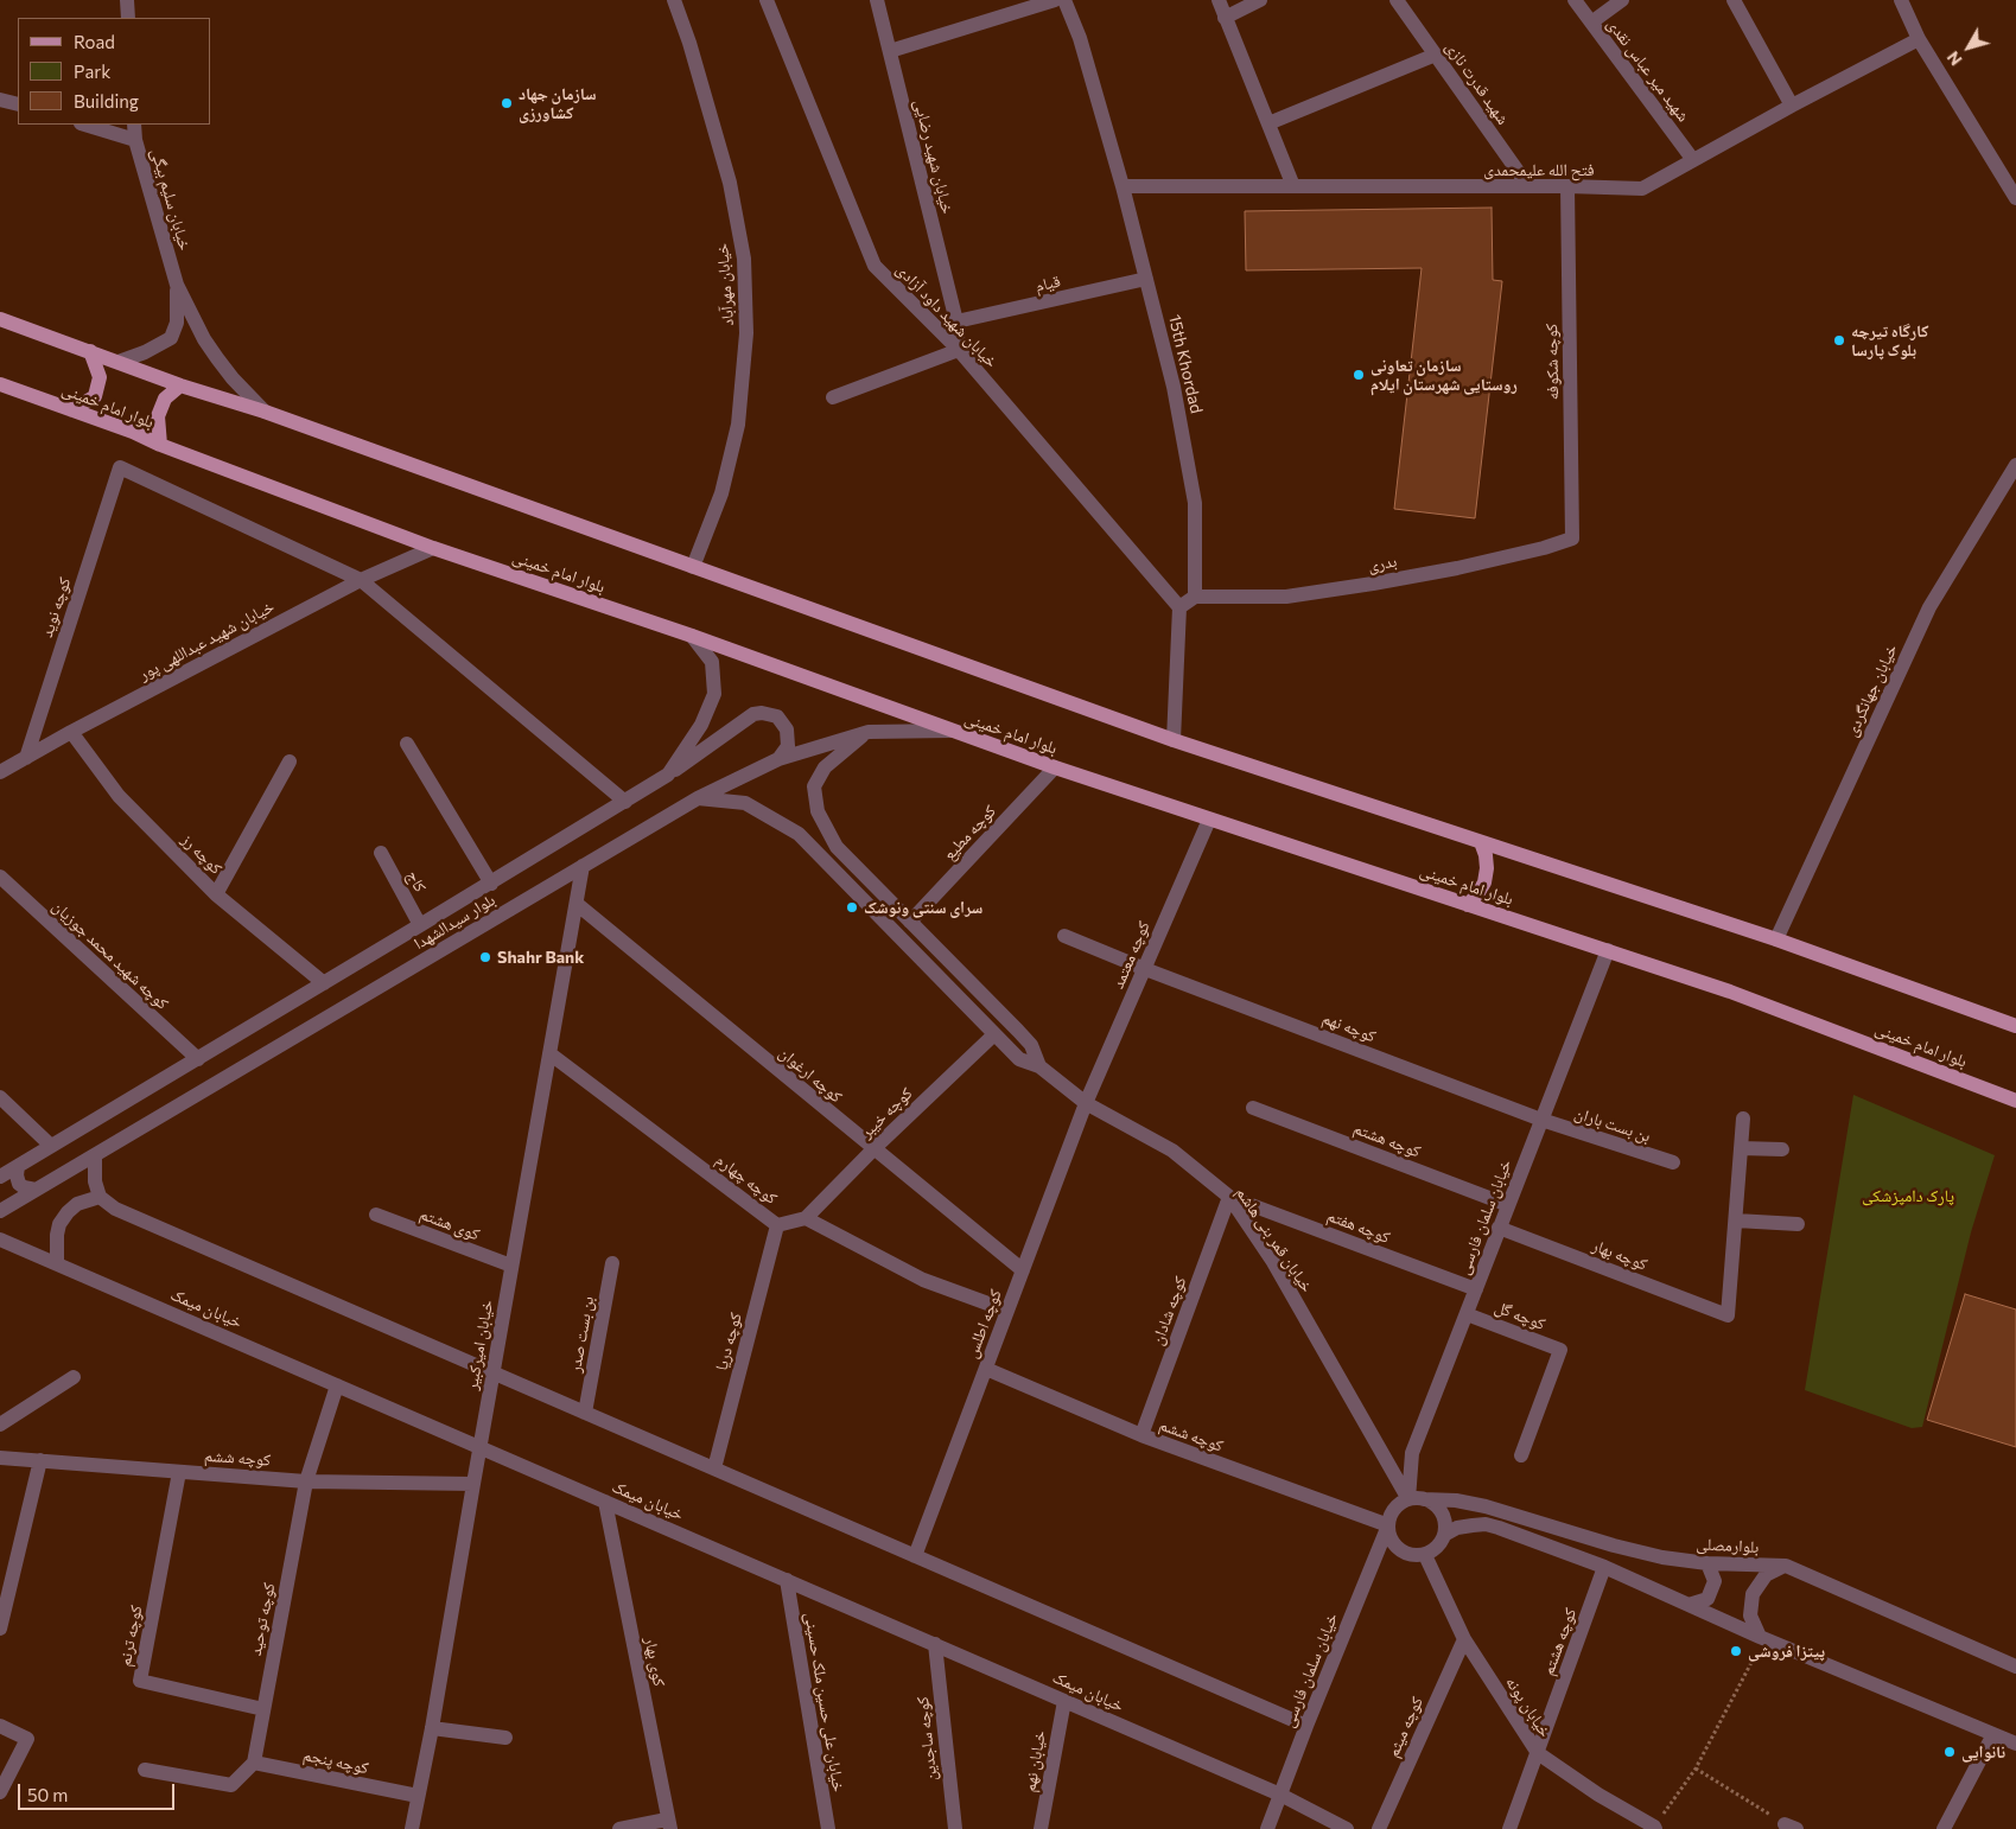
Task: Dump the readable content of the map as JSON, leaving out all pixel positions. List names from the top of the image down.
{
  "streets": {
    "main road": ["بلوار امام خمینی"],
    "street": [
      "شهید میر عباس نقدی",
      "شهید قدرت نازی",
      "خیابان شهید رضایی",
      "فتح الله علیمحمدی",
      "خیابان سلیم بیگی",
      "قیام",
      "خیابان مهرآباد",
      "خیابان شهید داود آزادی",
      "کوچه شکوفه",
      "15th Khordad",
      "بدری",
      "کوچه نوید",
      "خیابان شهید عبداللهی پور",
      "خیابان جهانگردی",
      "کوچه مطیع",
      "کوچه رز",
      "کاج",
      "بلوار سیدالشهدا",
      "کوچه شهید محمد جوزیان",
      "کوچه معتمد",
      "کوچه نهم",
      "کوچه ارغوان",
      "کوچه خیبر",
      "بن بست باران",
      "کوچه هشتم",
      "کوچه چهارم",
      "خیابان سلمان فارسی",
      "کوی هشتم",
      "کوچه هفتم",
      "خیابان قمر بنی هاشم",
      "کوچه بهار",
      "خیابان میمک",
      "کوچه شادان",
      "کوچه گل",
      "کوچه اطلس",
      "بن بست صدر",
      "کوچه دریا",
      "خیابان امیرکبیر",
      "کوچه ششم",
      "بلوارمصلی",
      "کوچه توحید",
      "کوچه ترنم",
      "کوی بهار",
      "خیابان علی حسین ملک حسینی",
      "خیابان پونه",
      "کوچه میثم",
      "کوچه ساجدین",
      "کوچه پنجم",
      "خیابان نهم"
    ]
  },
  "crossings": [
    ["شهید میر عباس نقدی", "فتح الله علیمحمدی"],
    ["شهید قدرت نازی", "فتح الله علیمحمدی"],
    ["خیابان شهید رضایی", "قیام"],
    ["خیابان شهید رضایی", "خیابان شهید داود آزادی"],
    ["فتح الله علیمحمدی", "کوچه شکوفه"],
    ["فتح الله علیمحمدی", "15th Khordad"],
    ["قیام", "15th Khordad"],
    ["کوچه شکوفه", "بدری"],
    ["15th Khordad", "بدری"],
    ["بلوار امام خمینی", "خیابان شهید عبداللهی پور"],
    ["بلوار امام خمینی", "کوچه مطیع"],
    ["بلوار امام خمینی", "بلوار سیدالشهدا"],
    ["بلوار امام خمینی", "کوچه معتمد"],
    ["بلوار امام خمینی", "خیابان سلمان فارسی"],
    ["کوچه نوید", "خیابان شهید عبداللهی پور"],
    ["خیابان شهید عبداللهی پور", "کوچه رز"],
    ["کوچه مطیع", "خیابان قمر بنی هاشم"],
    ["کوچه رز", "بلوار سیدالشهدا"],
    ["کاج", "بلوار سیدالشهدا"],
    ["بلوار سیدالشهدا", "کوچه شهید محمد جوزیان"],
    ["بلوار سیدالشهدا", "خیابان قمر بنی هاشم"],
    ["بلوار سیدالشهدا", "خیابان امیرکبیر"],
    ["کوچه معتمد", "کوچه نهم"],
    ["کوچه معتمد", "خیابان قمر بنی هاشم"],
    ["کوچه معتمد", "کوچه اطلس"],
    ["کوچه نهم", "بن بست باران"],
    ["کوچه نهم", "خیابان سلمان فارسی"],
    ["کوچه ارغوان", "کوچه خیبر"],
    ["کوچه ارغوان", "کوچه اطلس"],
    ["کوچه ارغوان", "خیابان امیرکبیر"],
    ["کوچه خیبر", "کوچه چهارم"],
    ["کوچه خیبر", "خیابان قمر بنی هاشم"],
    ["بن بست باران", "خیابان سلمان فارسی"],
    ["کوچه هشتم", "خیابان سلمان فارسی"],
    ["کوچه هشتم", "خیابان پونه"],
    ["کوچه چهارم", "کوچه دریا"],
    ["کوچه چهارم", "خیابان امیرکبیر"],
    ["خیابان سلمان فارسی", "کوچه هفتم"],
    ["خیابان سلمان فارسی", "خیابان قمر بنی هاشم"],
    ["خیابان سلمان فارسی", "کوچه بهار"],
    ["خیابان سلمان فارسی", "خیابان میمک"],
    ["خیابان سلمان فارسی", "کوچه گل"],
    ["خیابان سلمان فارسی", "کوچه ششم"],
    ["خیابان سلمان فارسی", "بلوارمصلی"],
    ["خیابان سلمان فارسی", "خیابان پونه"],
    ["کوی هشتم", "خیابان امیرکبیر"],
    ["کوچه هفتم", "خیابان قمر بنی هاشم"],
    ["کوچه هفتم", "کوچه شادان"],
    ["خیابان قمر بنی هاشم", "کوچه شادان"],
    ["خیابان قمر بنی هاشم", "کوچه اطلس"],
    ["خیابان قمر بنی هاشم", "کوچه ششم"],
    ["خیابان قمر بنی هاشم", "بلوارمصلی"],
    ["خیابان قمر بنی هاشم", "خیابان پونه"],
    ["خیابان میمک", "خیابان امیرکبیر"],
    ["خیابان میمک", "کوچه توحید"],
    ["خیابان میمک", "کوی بهار"],
    ["خیابان میمک", "خیابان علی حسین ملک حسینی"],
    ["خیابان میمک", "کوچه ساجدین"],
    ["خیابان میمک", "خیابان نهم"],
    ["کوچه شادان", "کوچه ششم"],
    ["کوچه اطلس", "کوچه ششم"],
    ["خیابان امیرکبیر", "کوچه ششم"],
    ["خیابان امیرکبیر", "کوچه پنجم"],
    ["کوچه ششم", "بلوارمصلی"],
    ["کوچه ششم", "کوچه توحید"],
    ["کوچه ششم", "کوچه ترنم"],
    ["کوچه ششم", "خیابان پونه"],
    ["بلوارمصلی", "خیابان پونه"],
    ["کوچه توحید", "کوچه ترنم"],
    ["کوچه توحید", "کوچه پنجم"],
    ["خیابان پونه", "کوچه میثم"]
  ],
  "parks": ["پارک دامپزشکی"],
  "places": [
    "سازمان جهاد کشاورزی",
    "کارگاه تیرچه بلوک پارسا",
    "سازمان تعاونی روستایی شهرستان ایلام",
    "سرای سنتی ونوشک",
    "Shahr Bank",
    "پیتزا فروشی",
    "نانوایی"
  ],
  "legend": ["Road", "Park", "Building"],
  "scale_bar": "50 m",
  "north": "bottom left"
}
